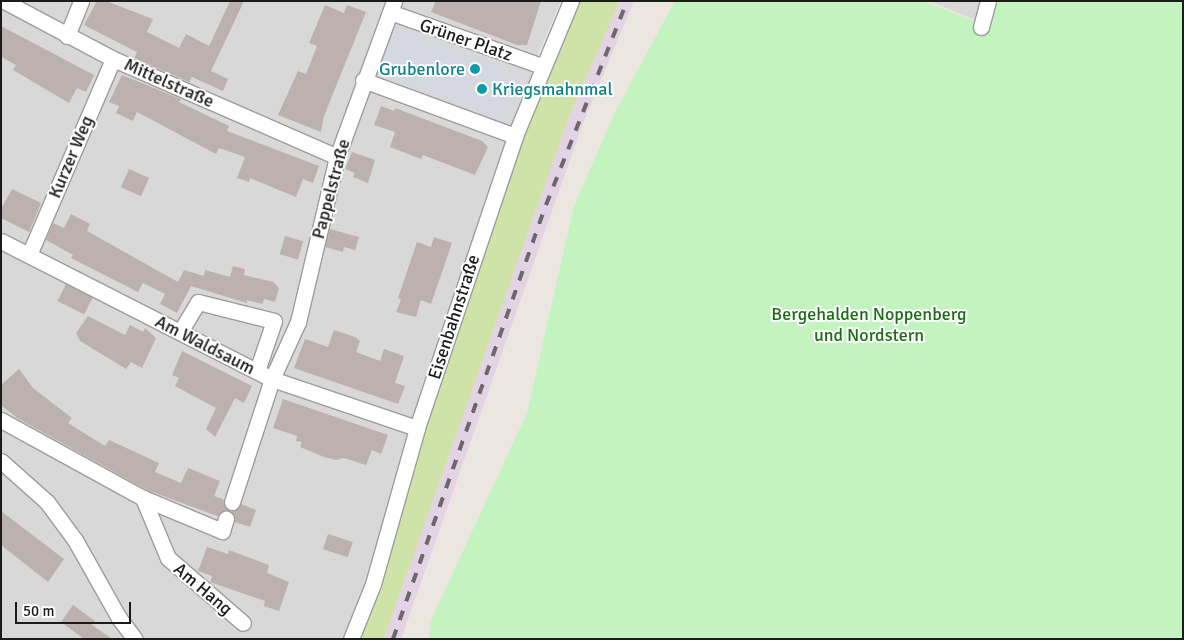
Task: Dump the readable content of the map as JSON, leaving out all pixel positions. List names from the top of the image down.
{
  "streets": {
    "street": [
      "Grüner Platz",
      "Mittelstraße",
      "Kurzer Weg",
      "Pappelstraße",
      "Eisenbahnstraße",
      "Am Waldsaum",
      "Am Hang"
    ]
  },
  "crossings": [
    ["Grüner Platz", "Pappelstraße"],
    ["Grüner Platz", "Eisenbahnstraße"],
    ["Mittelstraße", "Kurzer Weg"],
    ["Mittelstraße", "Pappelstraße"],
    ["Kurzer Weg", "Am Waldsaum"],
    ["Pappelstraße", "Am Waldsaum"],
    ["Eisenbahnstraße", "Am Waldsaum"]
  ],
  "parks": ["Bergehalden Noppenberg und Nordstern"],
  "places": ["Grubenlore", "Kriegsmahnmal"],
  "scale_bar": "50 m"
}
